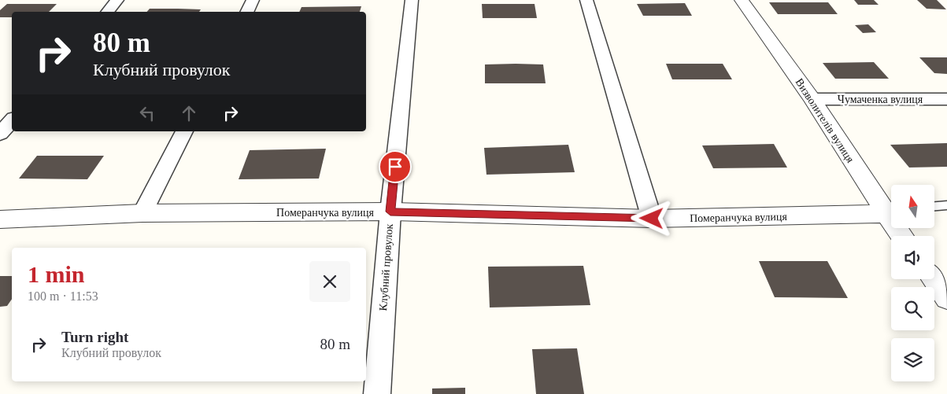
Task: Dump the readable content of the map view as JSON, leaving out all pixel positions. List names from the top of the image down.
{
  "streets": {
    "street": [
      "Чумаченка вулиця",
      "Визволителів вулиця",
      "Померанчука вулиця",
      "Клубний провулок"
    ]
  },
  "crossings": [
    ["Чумаченка вулиця", "Визволителів вулиця"],
    ["Визволителів вулиця", "Померанчука вулиця"],
    ["Померанчука вулиця", "Клубний провулок"]
  ],
  "north": "top",
  "page": {
    "turn": ["80 m", "Клубний провулок"],
    "heading": ["1 min", "100 m · 11:53"],
    "list": [
      {
        "name": "Turn right",
        "note": "Клубний провулок",
        "value": "80 m"
      }
    ]
  }
}
